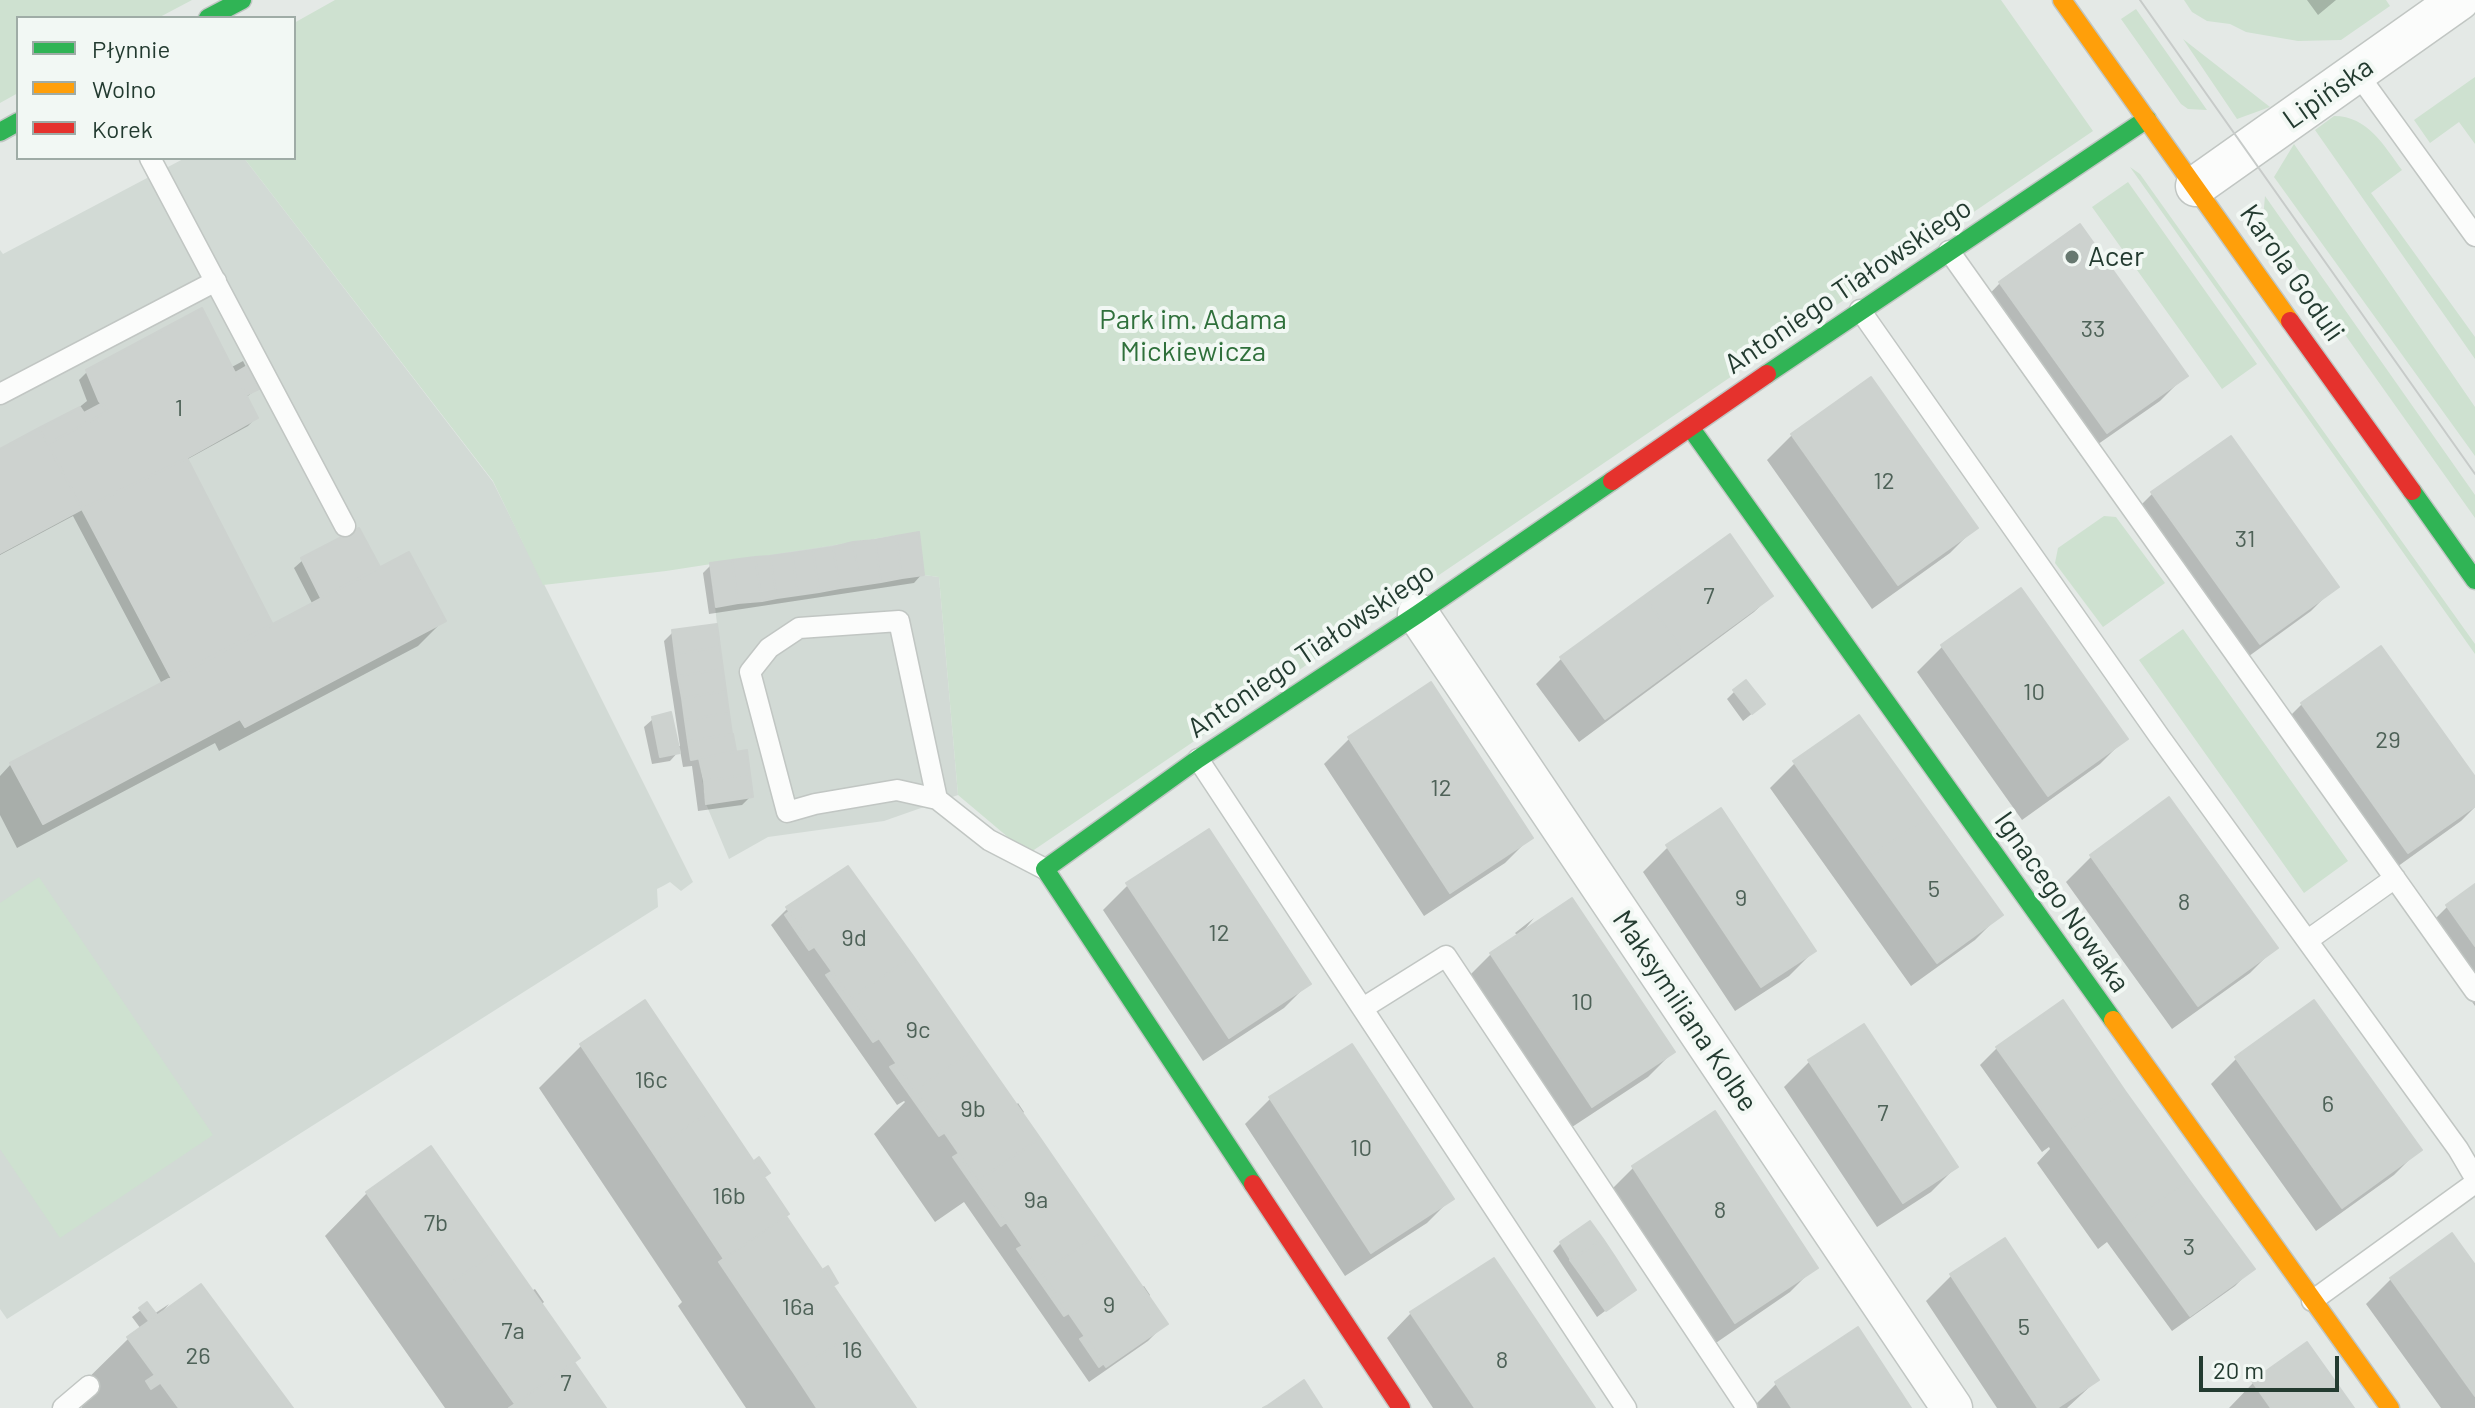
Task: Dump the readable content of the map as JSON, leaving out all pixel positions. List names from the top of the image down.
{
  "streets": {
    "street": [
      "Lipińska",
      "Karola Goduli",
      "Antoniego Tiałowskiego",
      "Ignacego Nowaka",
      "Maksymiliana Kolbe"
    ]
  },
  "crossings": [
    ["Lipińska", "Karola Goduli"],
    ["Karola Goduli", "Antoniego Tiałowskiego"],
    ["Antoniego Tiałowskiego", "Ignacego Nowaka"],
    ["Antoniego Tiałowskiego", "Maksymiliana Kolbe"]
  ],
  "parks": ["Park im. Adama Mickiewicza"],
  "places": ["Acer"],
  "house_numbers": [
    "33",
    "1",
    "12",
    "31",
    "7",
    "10",
    "29",
    "12",
    "5",
    "9",
    "8",
    "12",
    "9d",
    "10",
    "9c",
    "16c",
    "6",
    "9b",
    "7",
    "10",
    "16b",
    "9a",
    "8",
    "7b",
    "3",
    "9",
    "16a",
    "5",
    "7a",
    "16",
    "26",
    "8",
    "7"
  ],
  "legend": ["Płynnie", "Wolno", "Korek"],
  "scale_bar": "20 m"
}
